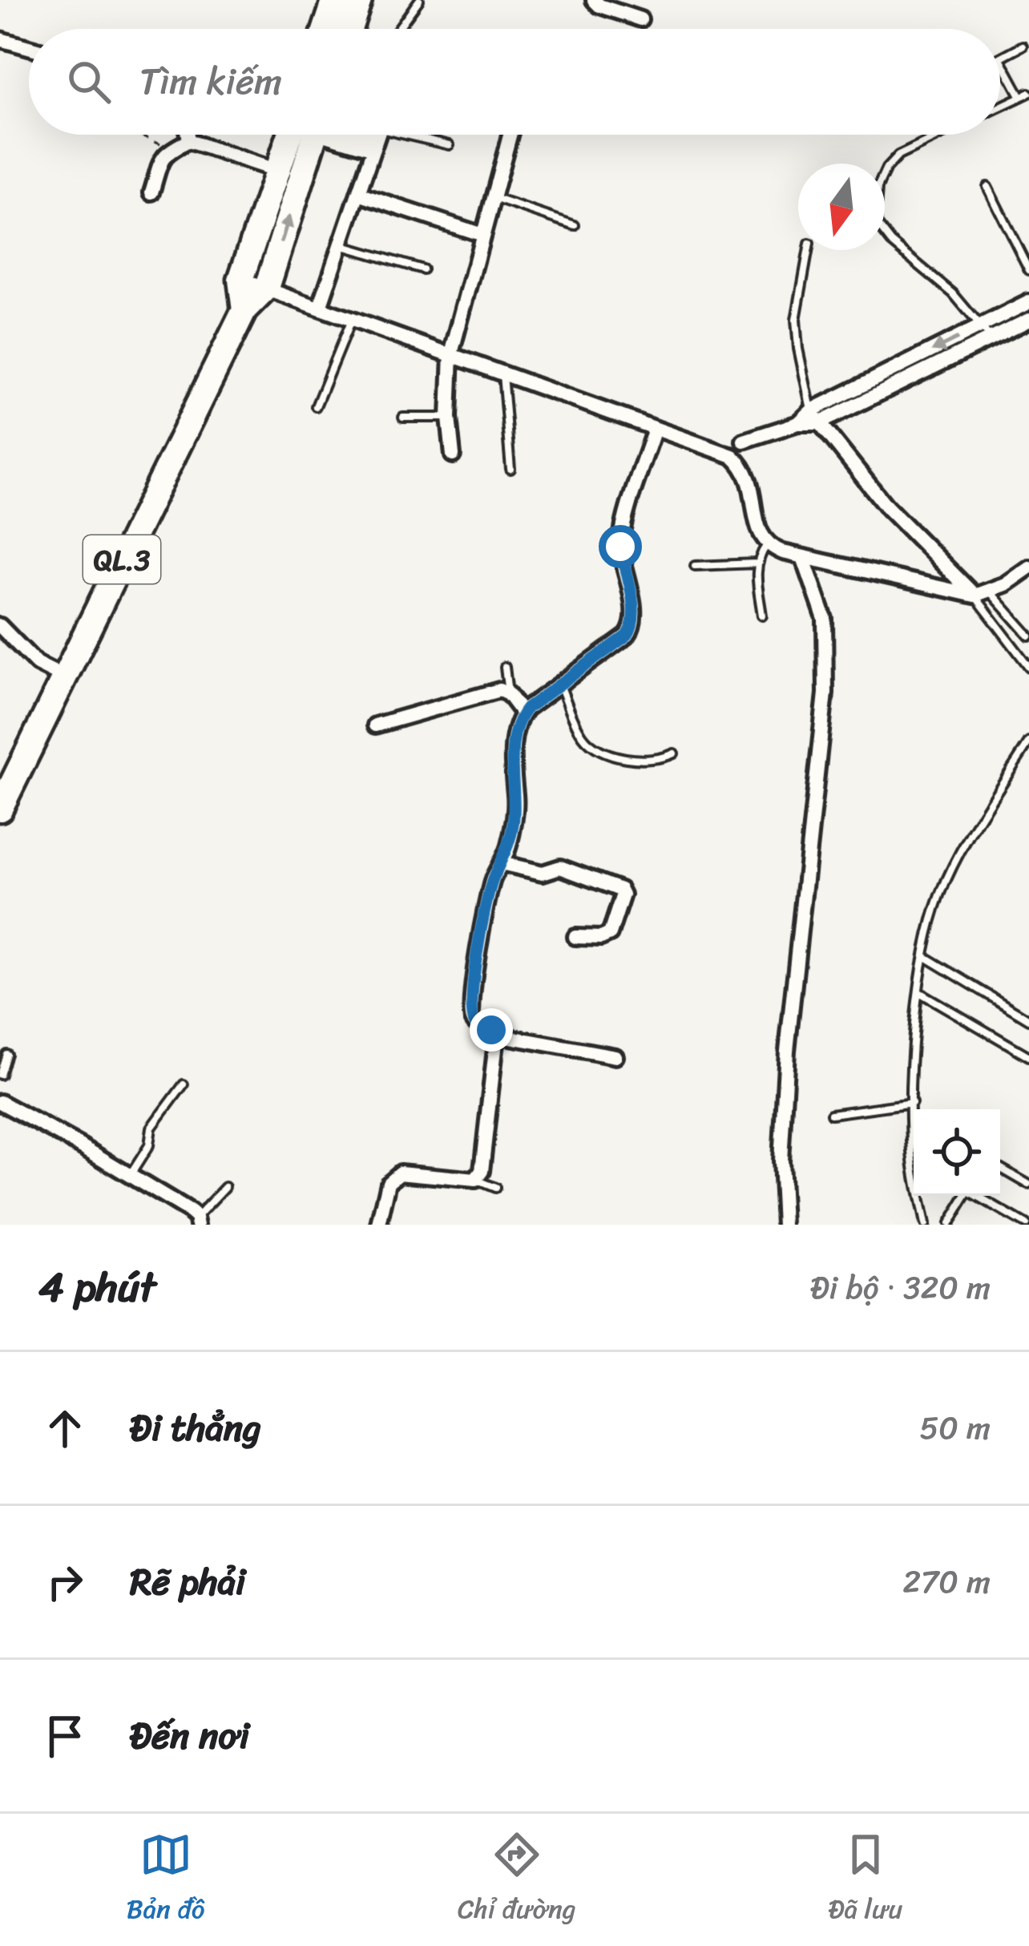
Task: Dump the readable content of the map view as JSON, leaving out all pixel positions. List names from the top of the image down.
{
  "streets": {
    "highway": ["QL.3"]
  },
  "north": "bottom",
  "page": {
    "search": "Tìm kiếm",
    "heading": ["4 phút", "Đi bộ · 320 m"],
    "list": [
      ["Đi thẳng", "50 m"],
      ["Rẽ phải", "270 m"],
      "Đến nơi"
    ],
    "nav": ["Bản đồ", "Chỉ đường", "Đã lưu"]
  }
}
